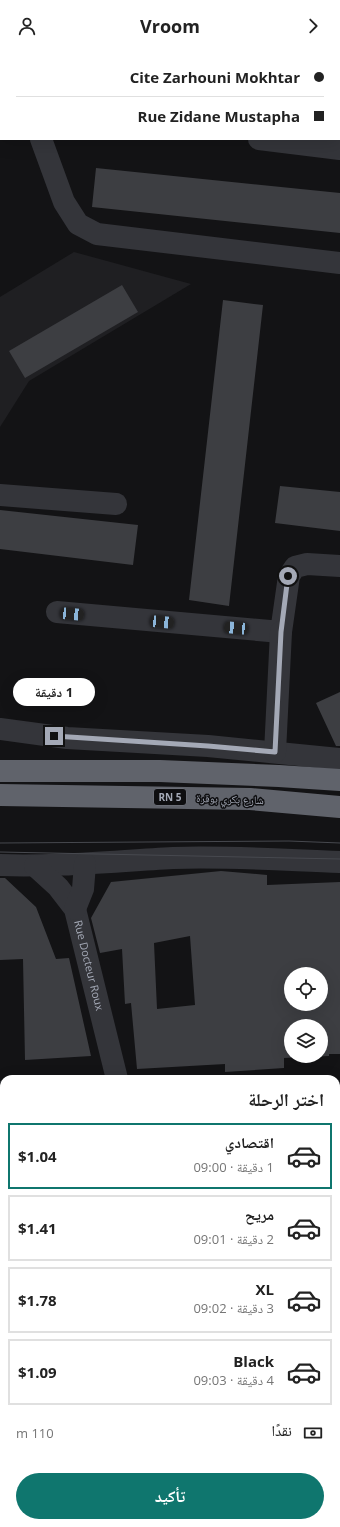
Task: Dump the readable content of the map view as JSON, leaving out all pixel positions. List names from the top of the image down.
{
  "streets": {
    "highway": ["RN 5", "شارع بكري بوقرة"],
    "street": ["Rue Docteur Roux"]
  },
  "page": {
    "header": "Vroom",
    "banner": ["Cite Zarhouni Mokhtar", "Rue Zidane Mustapha"],
    "bubble": "1 دقيقة",
    "heading": "اختر الرحلة",
    "list": [
      {
        "name": "اقتصادي",
        "note": "1 دقيقة · 09:00",
        "value": "$1.04"
      },
      {
        "name": "مريح",
        "note": "2 دقيقة · 09:01",
        "value": "$1.41"
      },
      {
        "name": "XL",
        "note": "3 دقيقة · 09:02",
        "value": "$1.78"
      },
      {
        "name": "Black",
        "note": "4 دقيقة · 09:03",
        "value": "$1.09"
      }
    ],
    "pay": ["نقدًا", "110 m"],
    "buttons": "تأكيد"
  }
}
